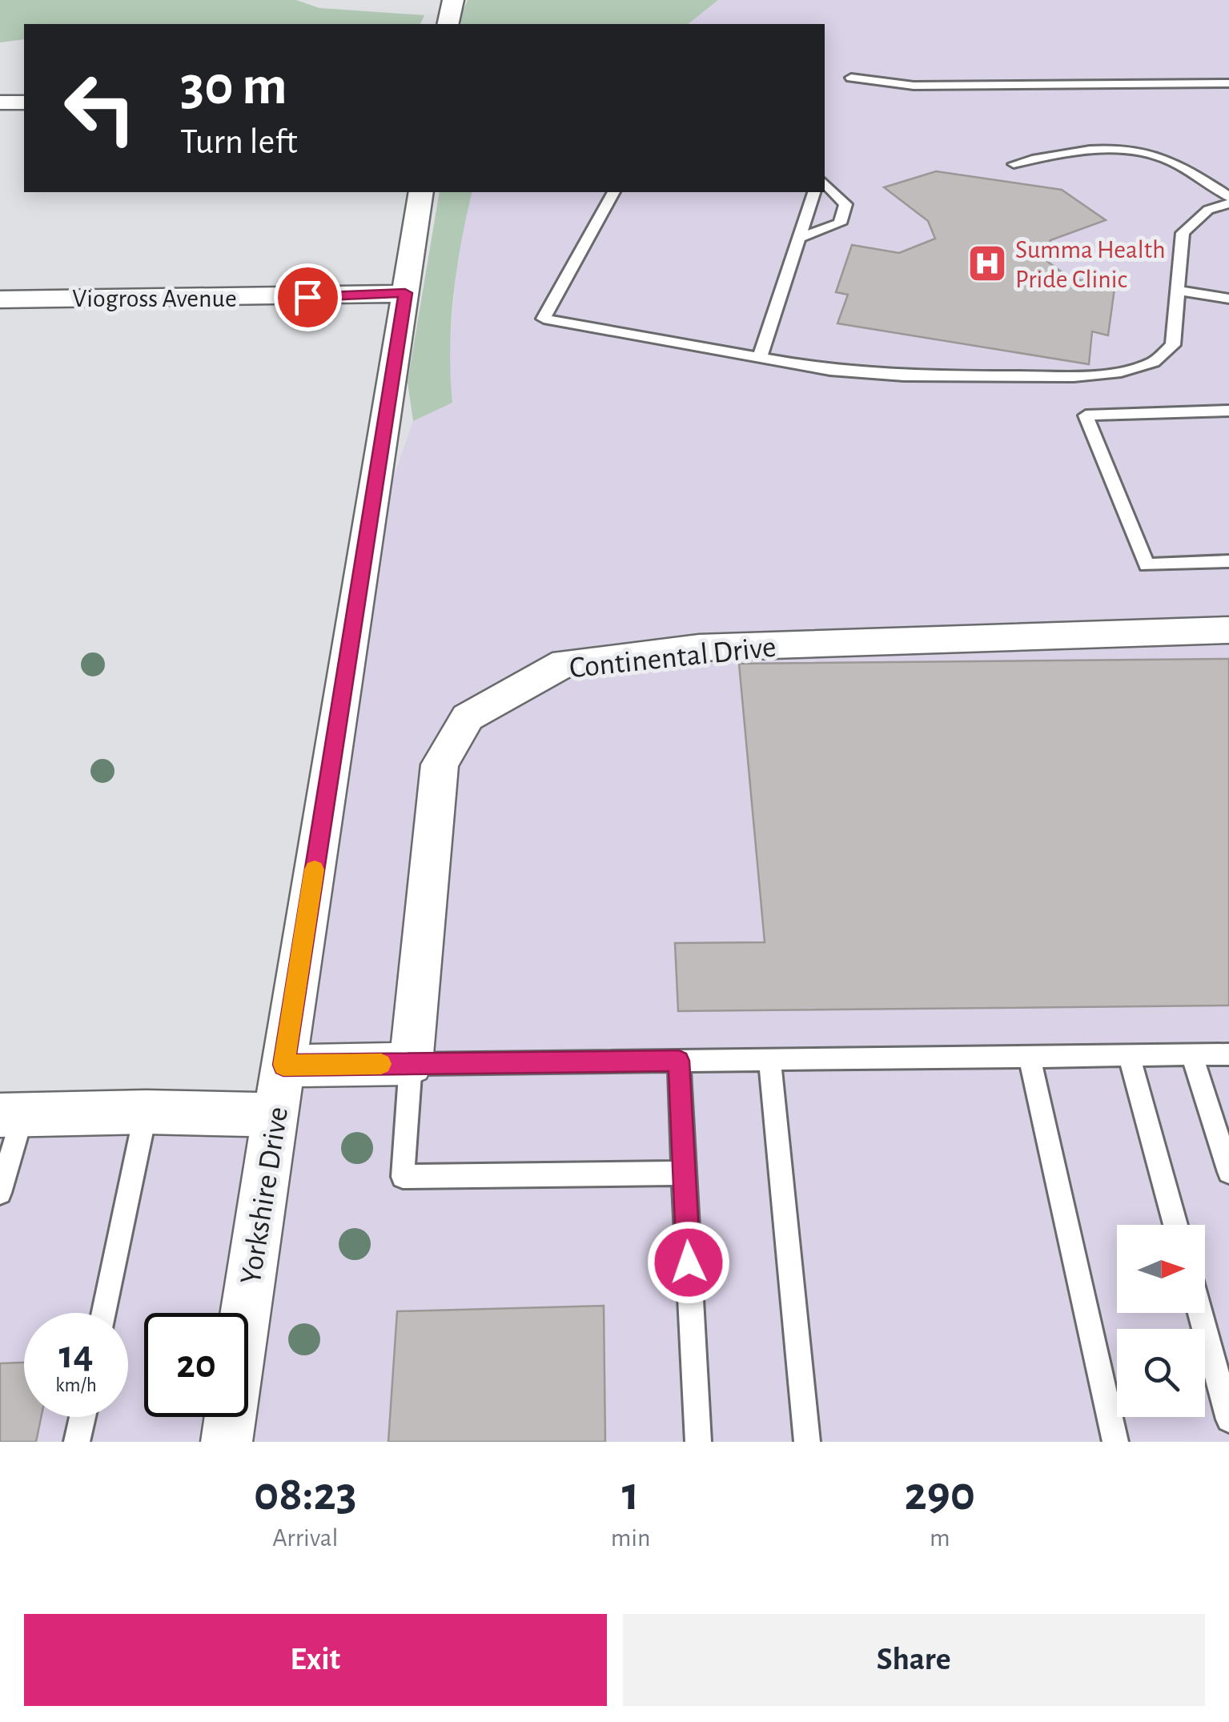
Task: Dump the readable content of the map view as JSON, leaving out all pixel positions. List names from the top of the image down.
{
  "streets": {
    "street": ["Viogross Avenue", "Continental Drive", "Yorkshire Drive"]
  },
  "crossings": [
    ["Viogross Avenue", "Yorkshire Drive"]
  ],
  "places": {
    "hospital": ["Summa Health Pride Clinic"]
  },
  "north": "right",
  "page": {
    "turn": ["30 m", "Turn left"],
    "speed": "14 km/h",
    "limit": "20",
    "eta": [
      "08:23",
      "Arrival",
      "1",
      "min",
      "290",
      "m"
    ],
    "buttons": ["Exit", "Share"]
  }
}
